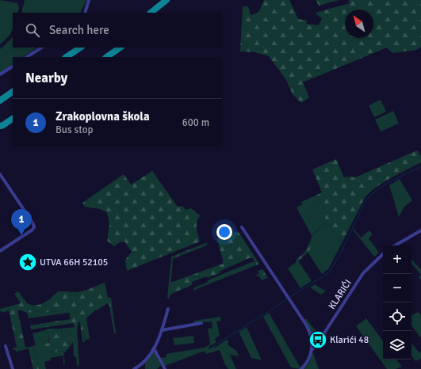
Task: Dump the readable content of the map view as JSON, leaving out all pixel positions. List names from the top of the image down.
{
  "streets": {
    "street": ["KLARIĆI"]
  },
  "places": {
    "place": ["UTVA 66H 52105"],
    "bus stop": ["Klarići 48"]
  },
  "north": "top left",
  "page": {
    "search": "Search here",
    "heading": "Nearby",
    "list": [
      {
        "mark": "1",
        "name": "Zrakoplovna škola",
        "note": "Bus stop",
        "value": "600 m"
      }
    ],
    "pins": "1",
    "map_buttons": ["+", "−"]
  }
}
